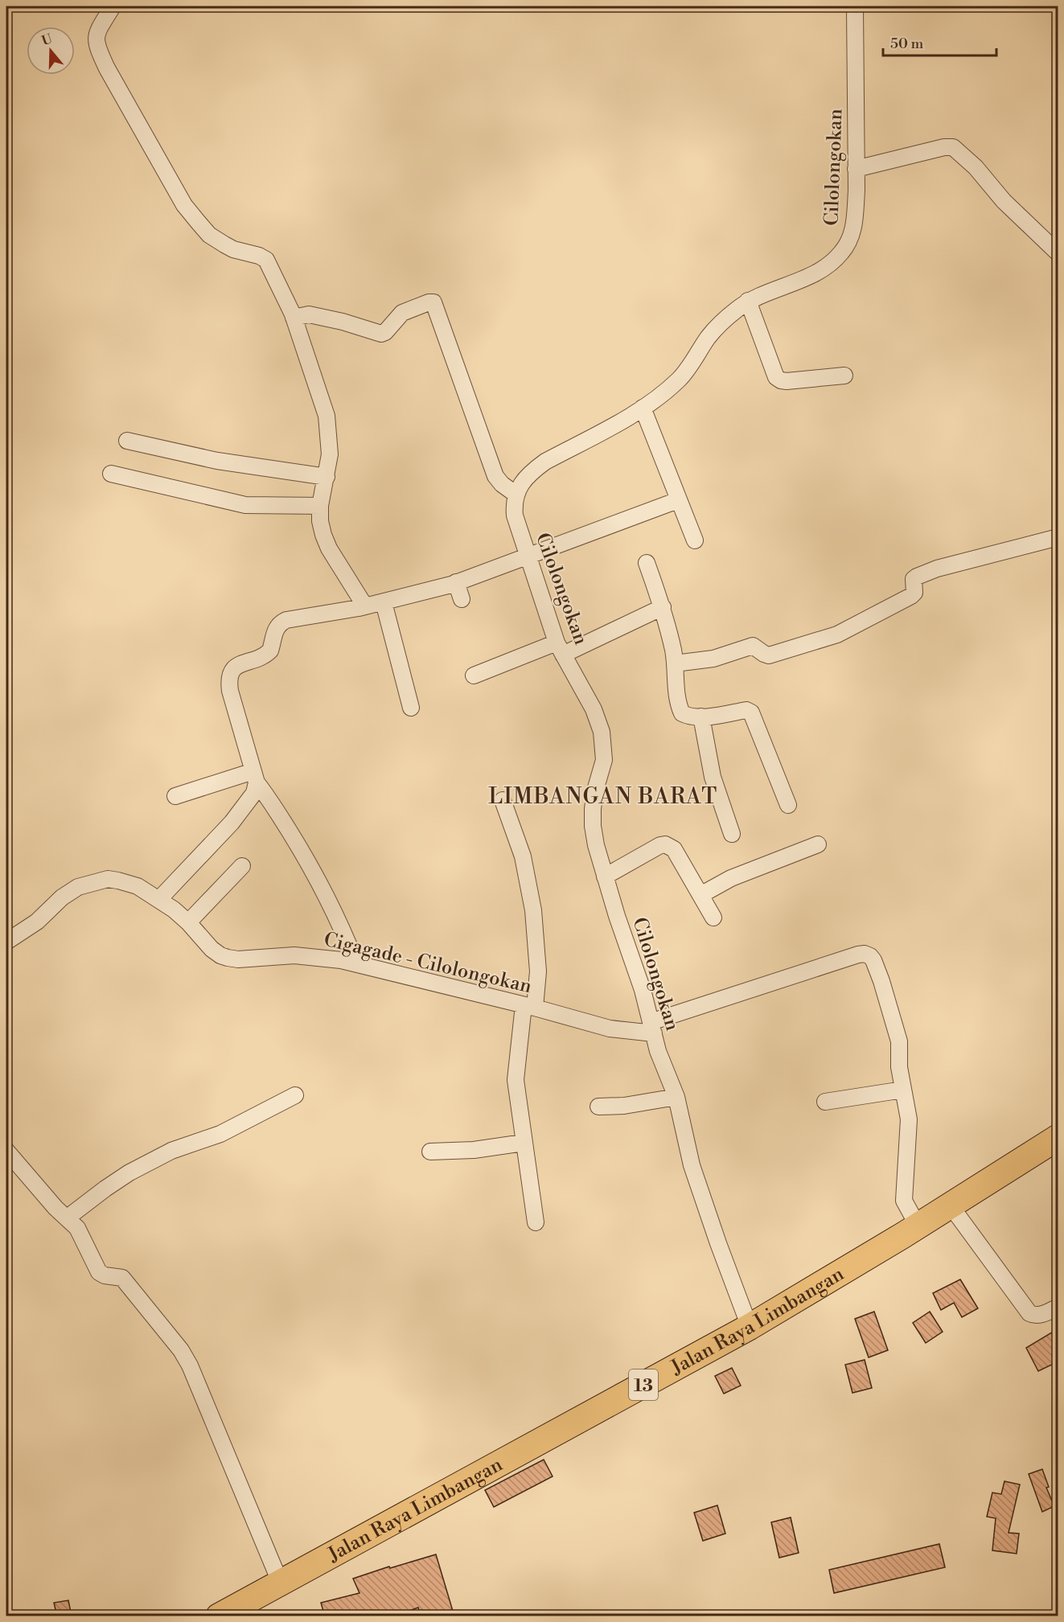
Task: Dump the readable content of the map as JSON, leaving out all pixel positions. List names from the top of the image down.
{
  "streets": {
    "highway": ["Jalan Raya Limbangan", "13"],
    "street": ["Cilolongokan", "Cigagade - Cilolongokan"]
  },
  "crossings": [
    ["Cilolongokan", "Cigagade - Cilolongokan"],
    ["Cilolongokan", "Jalan Raya Limbangan"]
  ],
  "districts": ["LIMBANGAN BARAT"],
  "scale_bar": "50 m",
  "north": "top"
}
